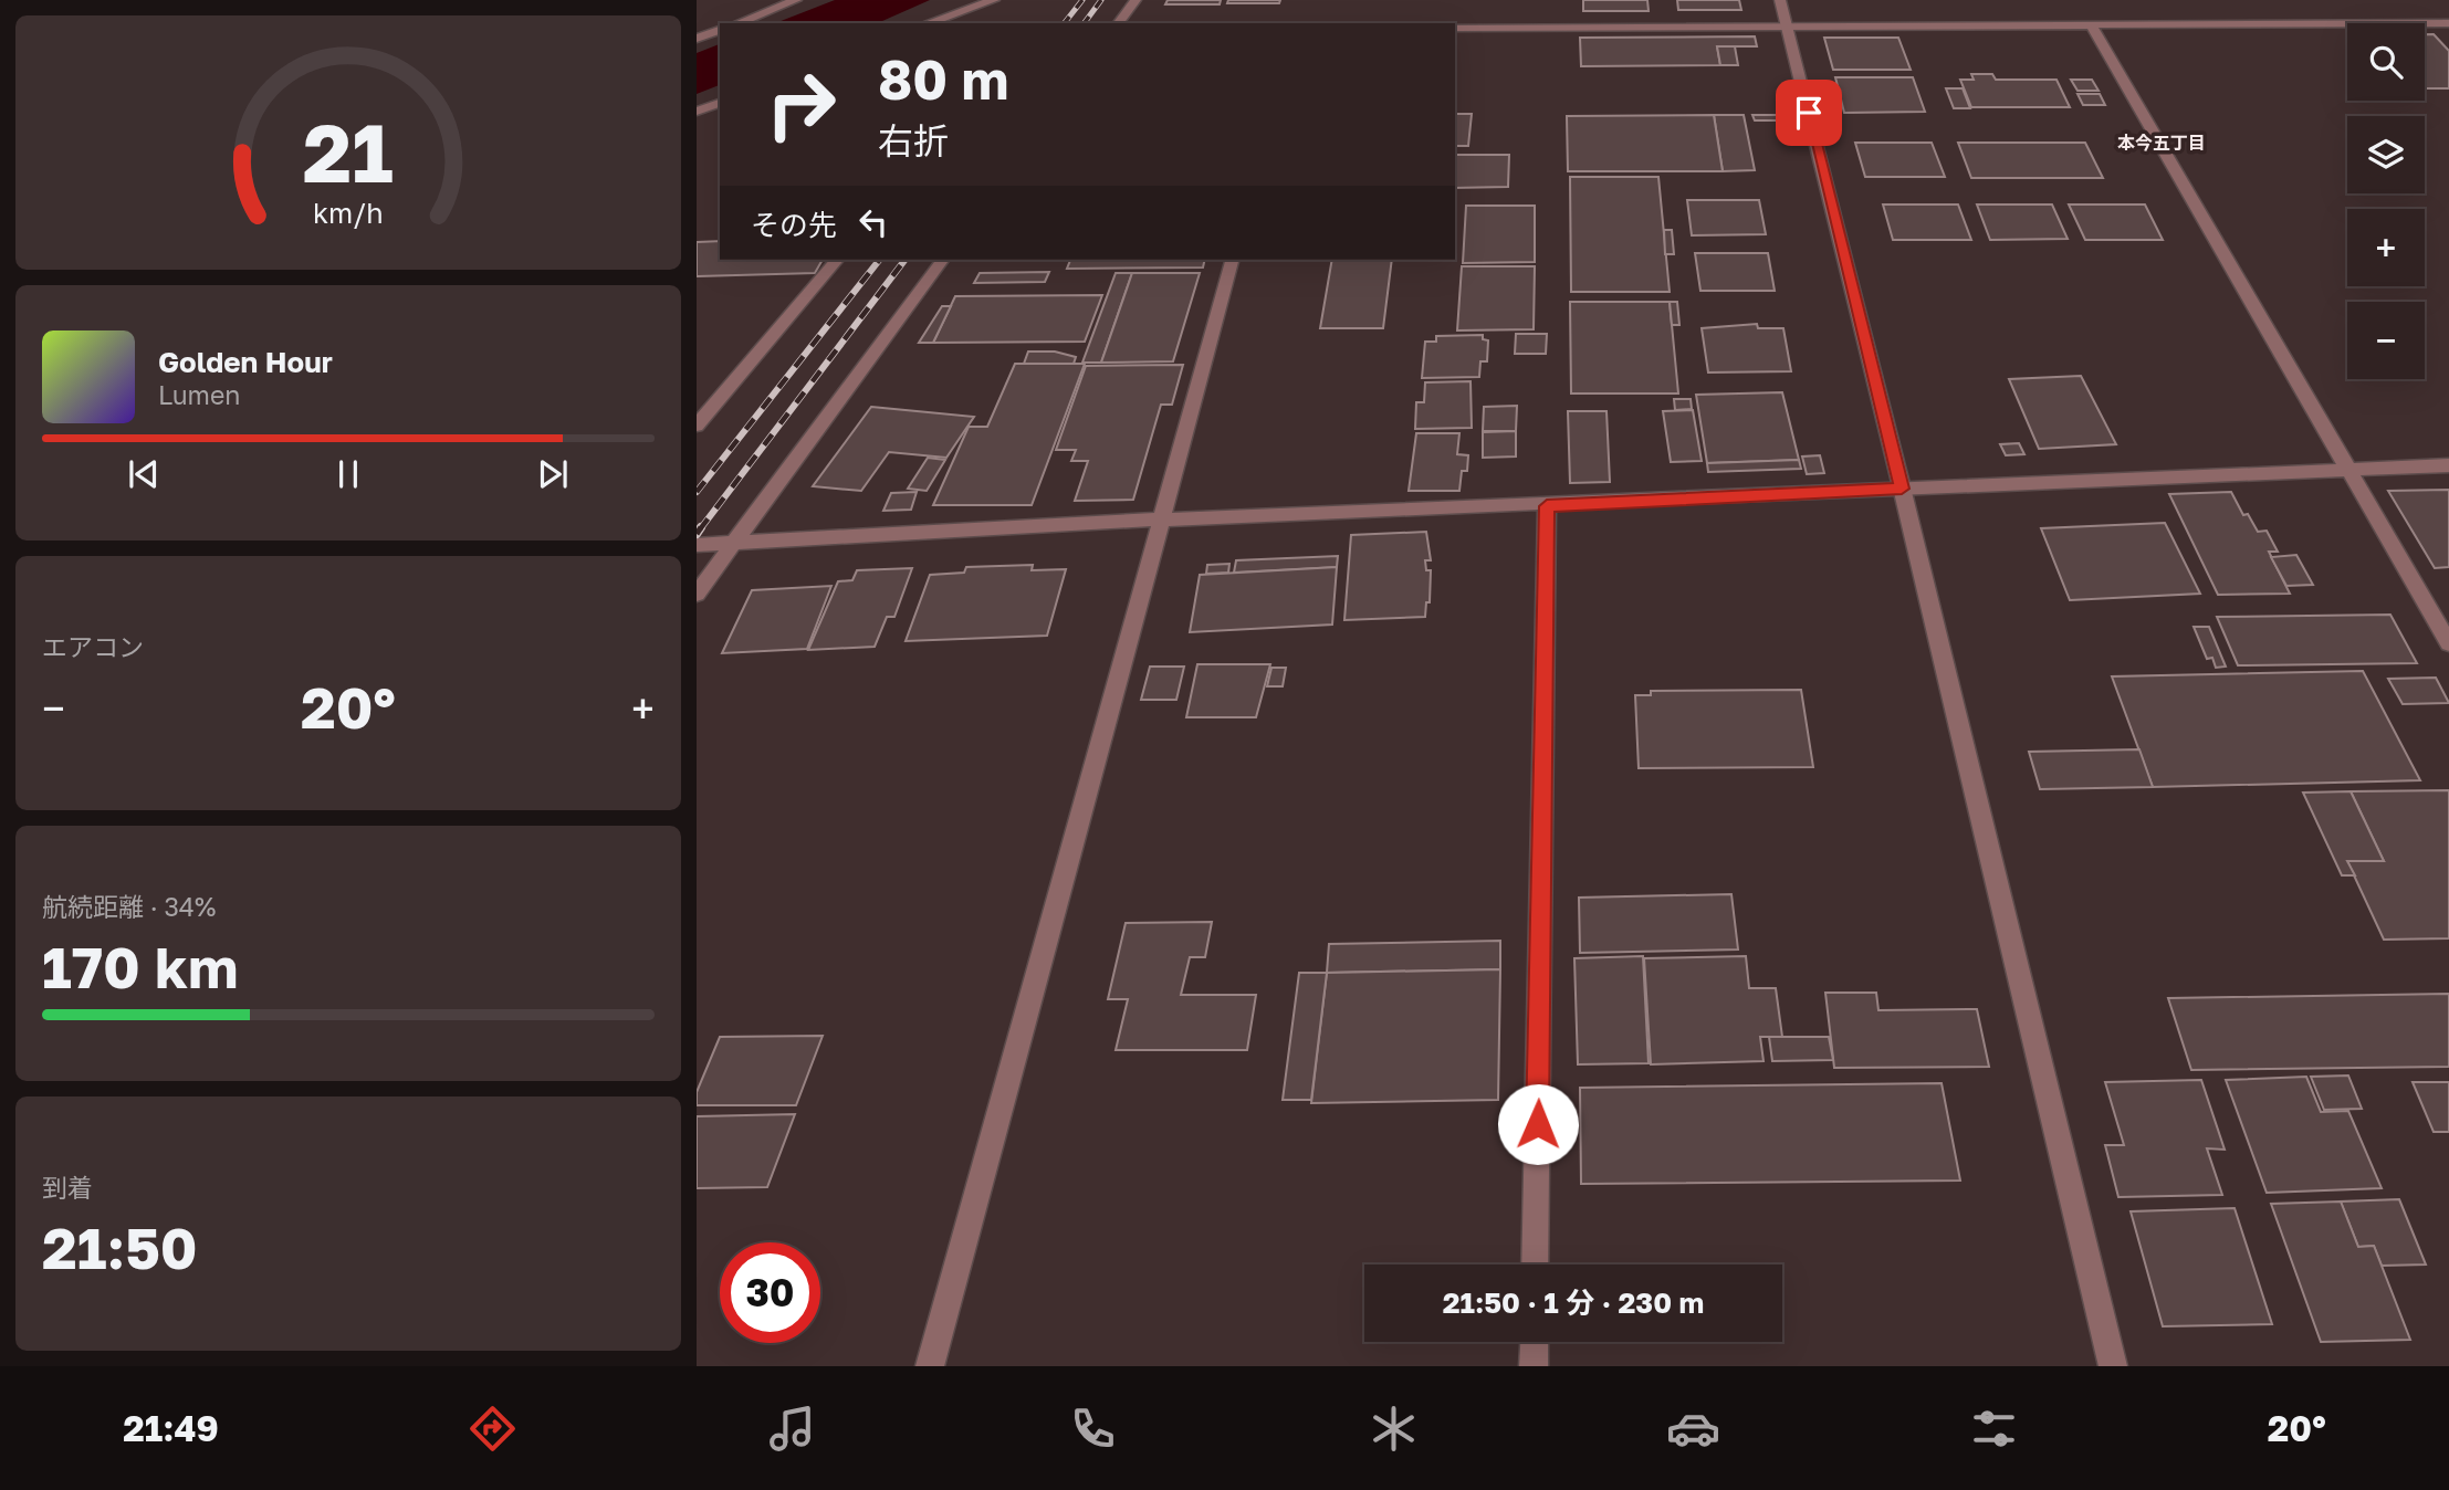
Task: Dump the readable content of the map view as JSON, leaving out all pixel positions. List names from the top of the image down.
{
  "districts": ["本今五丁目"],
  "page": {
    "map_buttons": ["+", "−"],
    "turn": ["80 m", "右折"],
    "then": "その先",
    "song": ["Golden Hour", "Lumen"],
    "tile": [
      "エアコン",
      ["航続距離 · 34%", "170 km"],
      ["到着", "21:50"]
    ],
    "heat": ["−", "20°", "+"],
    "limit": "30",
    "trip": "21:50 · 1 分 · 230 m",
    "tabs": ["21:49", "20°"],
    "gauge": ["21", "km/h"]
  }
}
